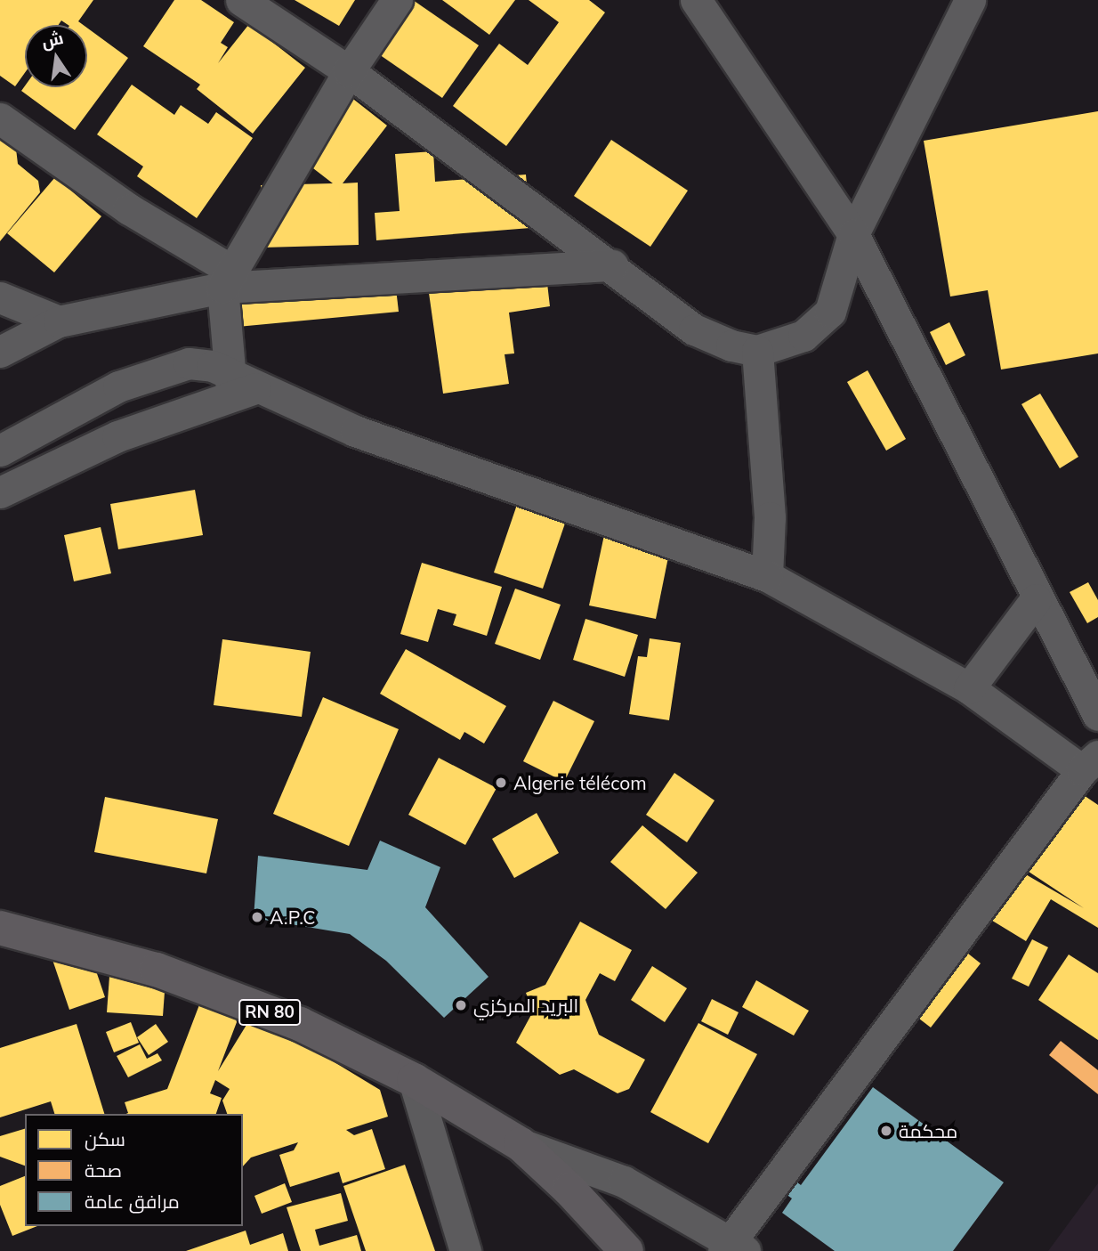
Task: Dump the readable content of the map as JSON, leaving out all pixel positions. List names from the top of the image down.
{
  "streets": {
    "main road": ["RN 80"]
  },
  "places": [
    "Algerie télécom",
    "A.P.C",
    "البريد المركزي",
    "محكمة"
  ],
  "legend": ["سكن", "صحة", "مرافق عامة"],
  "north": "top"
}
